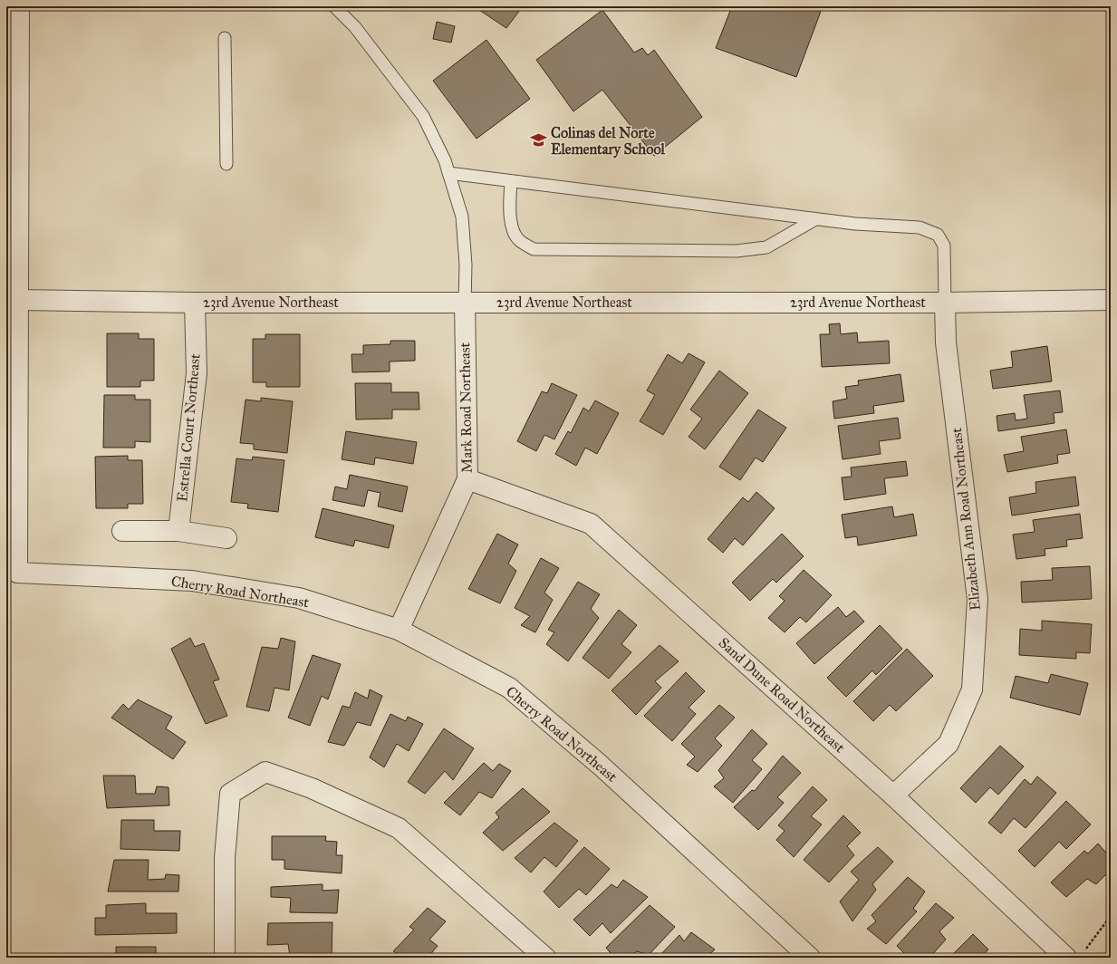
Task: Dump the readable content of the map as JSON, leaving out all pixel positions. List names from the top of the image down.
{
  "streets": {
    "street": [
      "23rd Avenue Northeast",
      "Mark Road Northeast",
      "Estrella Court Northeast",
      "Elizabeth Ann Road Northeast",
      "Cherry Road Northeast",
      "Sand Dune Road Northeast"
    ]
  },
  "crossings": [
    ["23rd Avenue Northeast", "Mark Road Northeast"],
    ["23rd Avenue Northeast", "Estrella Court Northeast"],
    ["23rd Avenue Northeast", "Elizabeth Ann Road Northeast"],
    ["Mark Road Northeast", "Cherry Road Northeast"],
    ["Mark Road Northeast", "Sand Dune Road Northeast"],
    ["Elizabeth Ann Road Northeast", "Sand Dune Road Northeast"]
  ],
  "places": {
    "school or university": ["Colinas del Norte Elementary School"]
  }
}
